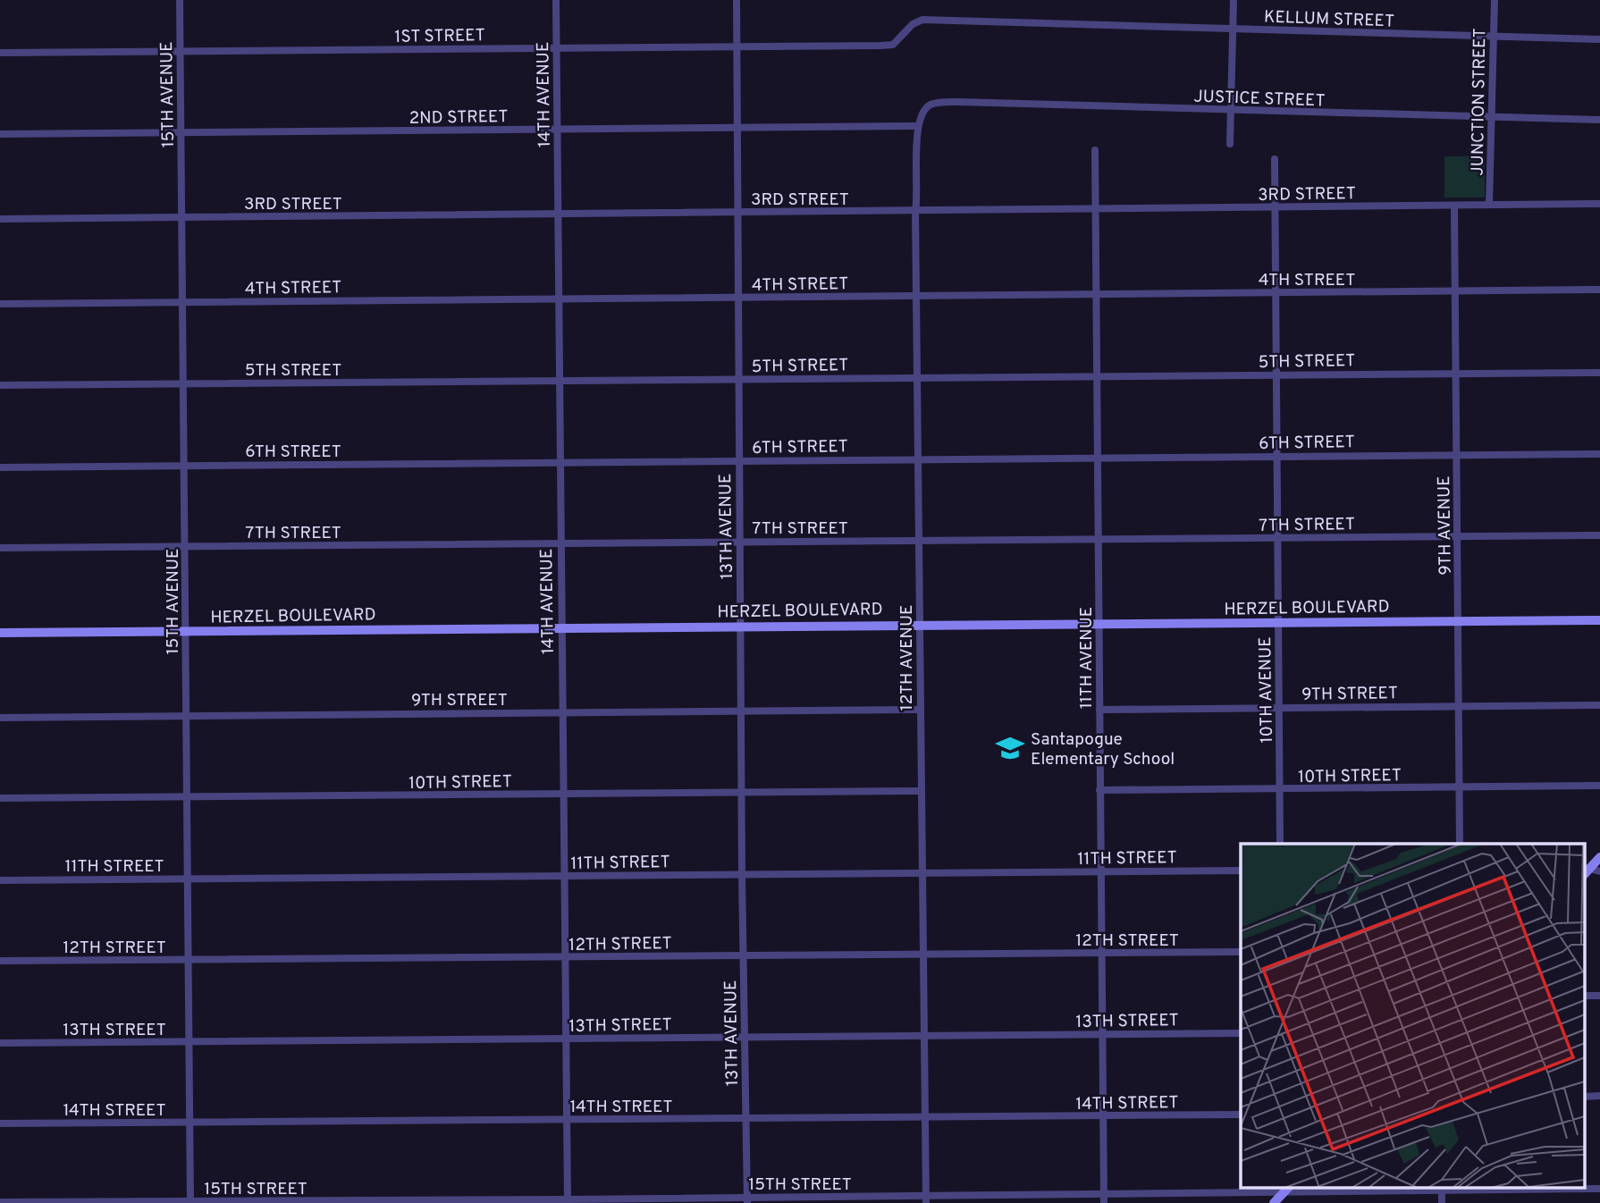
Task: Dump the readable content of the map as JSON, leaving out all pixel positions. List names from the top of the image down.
{
  "streets": {
    "street": [
      "KELLUM STREET",
      "1ST STREET",
      "15TH AVENUE",
      "14TH AVENUE",
      "JUSTICE STREET",
      "JUNCTION STREET",
      "2ND STREET",
      "3RD STREET",
      "4TH STREET",
      "5TH STREET",
      "6TH STREET",
      "7TH STREET",
      "9TH AVENUE",
      "13TH AVENUE",
      "HERZEL BOULEVARD",
      "12TH AVENUE",
      "11TH AVENUE",
      "10TH AVENUE",
      "9TH STREET",
      "10TH STREET",
      "11TH STREET",
      "12TH STREET",
      "13TH STREET",
      "14TH STREET",
      "15TH STREET"
    ]
  },
  "crossings": [
    ["KELLUM STREET", "1ST STREET"],
    ["KELLUM STREET", "JUNCTION STREET"],
    ["1ST STREET", "15TH AVENUE"],
    ["1ST STREET", "14TH AVENUE"],
    ["1ST STREET", "13TH AVENUE"],
    ["15TH AVENUE", "2ND STREET"],
    ["15TH AVENUE", "3RD STREET"],
    ["15TH AVENUE", "4TH STREET"],
    ["15TH AVENUE", "5TH STREET"],
    ["15TH AVENUE", "6TH STREET"],
    ["15TH AVENUE", "7TH STREET"],
    ["15TH AVENUE", "HERZEL BOULEVARD"],
    ["15TH AVENUE", "9TH STREET"],
    ["15TH AVENUE", "10TH STREET"],
    ["15TH AVENUE", "11TH STREET"],
    ["15TH AVENUE", "12TH STREET"],
    ["15TH AVENUE", "13TH STREET"],
    ["15TH AVENUE", "14TH STREET"],
    ["15TH AVENUE", "15TH STREET"],
    ["14TH AVENUE", "2ND STREET"],
    ["14TH AVENUE", "3RD STREET"],
    ["14TH AVENUE", "4TH STREET"],
    ["14TH AVENUE", "5TH STREET"],
    ["14TH AVENUE", "6TH STREET"],
    ["14TH AVENUE", "7TH STREET"],
    ["14TH AVENUE", "HERZEL BOULEVARD"],
    ["14TH AVENUE", "9TH STREET"],
    ["14TH AVENUE", "10TH STREET"],
    ["14TH AVENUE", "11TH STREET"],
    ["14TH AVENUE", "12TH STREET"],
    ["14TH AVENUE", "13TH STREET"],
    ["14TH AVENUE", "14TH STREET"],
    ["14TH AVENUE", "15TH STREET"],
    ["JUSTICE STREET", "JUNCTION STREET"],
    ["JUSTICE STREET", "12TH AVENUE"],
    ["JUNCTION STREET", "3RD STREET"],
    ["2ND STREET", "13TH AVENUE"],
    ["2ND STREET", "12TH AVENUE"],
    ["3RD STREET", "9TH AVENUE"],
    ["3RD STREET", "13TH AVENUE"],
    ["3RD STREET", "12TH AVENUE"],
    ["3RD STREET", "11TH AVENUE"],
    ["3RD STREET", "10TH AVENUE"],
    ["4TH STREET", "9TH AVENUE"],
    ["4TH STREET", "13TH AVENUE"],
    ["4TH STREET", "12TH AVENUE"],
    ["4TH STREET", "11TH AVENUE"],
    ["4TH STREET", "10TH AVENUE"],
    ["5TH STREET", "9TH AVENUE"],
    ["5TH STREET", "13TH AVENUE"],
    ["5TH STREET", "12TH AVENUE"],
    ["5TH STREET", "11TH AVENUE"],
    ["5TH STREET", "10TH AVENUE"],
    ["6TH STREET", "9TH AVENUE"],
    ["6TH STREET", "13TH AVENUE"],
    ["6TH STREET", "12TH AVENUE"],
    ["6TH STREET", "11TH AVENUE"],
    ["6TH STREET", "10TH AVENUE"],
    ["7TH STREET", "9TH AVENUE"],
    ["7TH STREET", "13TH AVENUE"],
    ["7TH STREET", "12TH AVENUE"],
    ["7TH STREET", "11TH AVENUE"],
    ["7TH STREET", "10TH AVENUE"],
    ["9TH AVENUE", "HERZEL BOULEVARD"],
    ["9TH AVENUE", "9TH STREET"],
    ["9TH AVENUE", "10TH STREET"],
    ["13TH AVENUE", "HERZEL BOULEVARD"],
    ["13TH AVENUE", "9TH STREET"],
    ["13TH AVENUE", "10TH STREET"],
    ["13TH AVENUE", "11TH STREET"],
    ["13TH AVENUE", "12TH STREET"],
    ["13TH AVENUE", "13TH STREET"],
    ["13TH AVENUE", "14TH STREET"],
    ["13TH AVENUE", "15TH STREET"],
    ["HERZEL BOULEVARD", "12TH AVENUE"],
    ["HERZEL BOULEVARD", "11TH AVENUE"],
    ["HERZEL BOULEVARD", "10TH AVENUE"],
    ["12TH AVENUE", "9TH STREET"],
    ["12TH AVENUE", "10TH STREET"],
    ["12TH AVENUE", "11TH STREET"],
    ["12TH AVENUE", "12TH STREET"],
    ["12TH AVENUE", "13TH STREET"],
    ["12TH AVENUE", "14TH STREET"],
    ["12TH AVENUE", "15TH STREET"],
    ["11TH AVENUE", "9TH STREET"],
    ["11TH AVENUE", "10TH STREET"],
    ["11TH AVENUE", "11TH STREET"],
    ["11TH AVENUE", "12TH STREET"],
    ["11TH AVENUE", "13TH STREET"],
    ["11TH AVENUE", "14TH STREET"],
    ["11TH AVENUE", "15TH STREET"],
    ["10TH AVENUE", "9TH STREET"],
    ["10TH AVENUE", "10TH STREET"]
  ],
  "places": {
    "school or university": ["Santapogue Elementary School"]
  }
}
